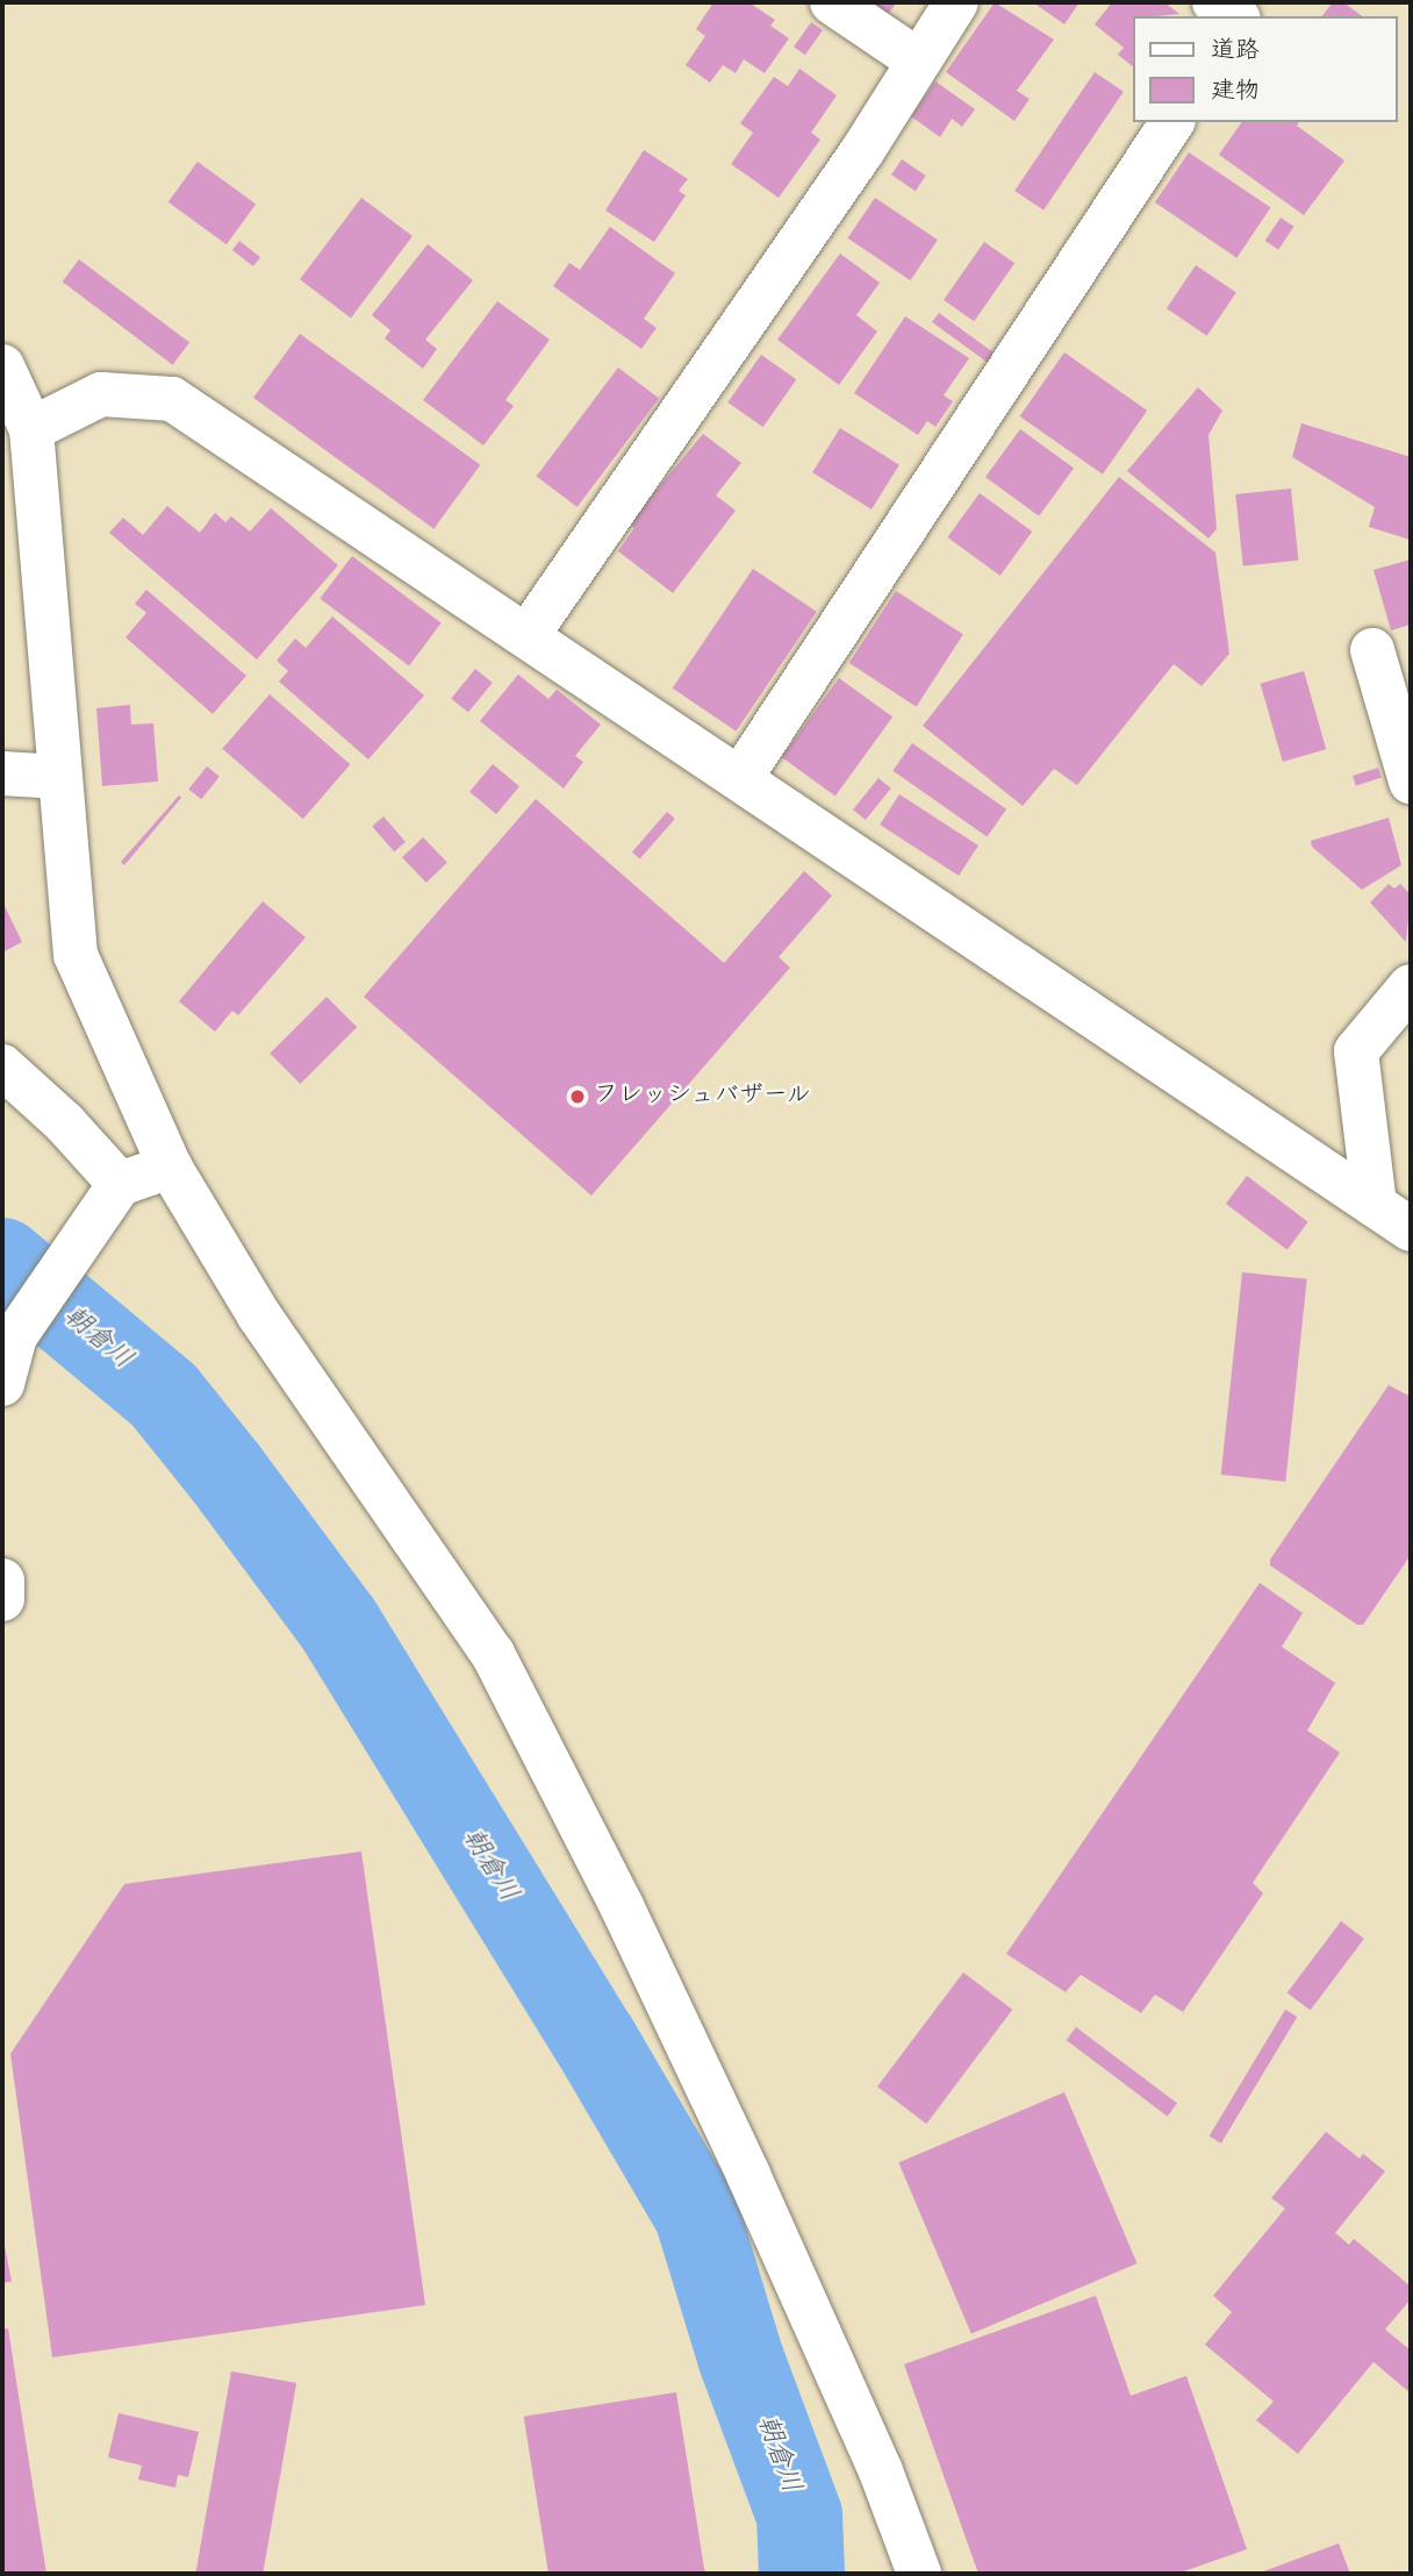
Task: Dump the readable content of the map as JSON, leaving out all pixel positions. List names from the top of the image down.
{
  "water": ["朝倉川"],
  "places": ["フレッシュバザール"],
  "legend": ["道路", "建物"]
}
